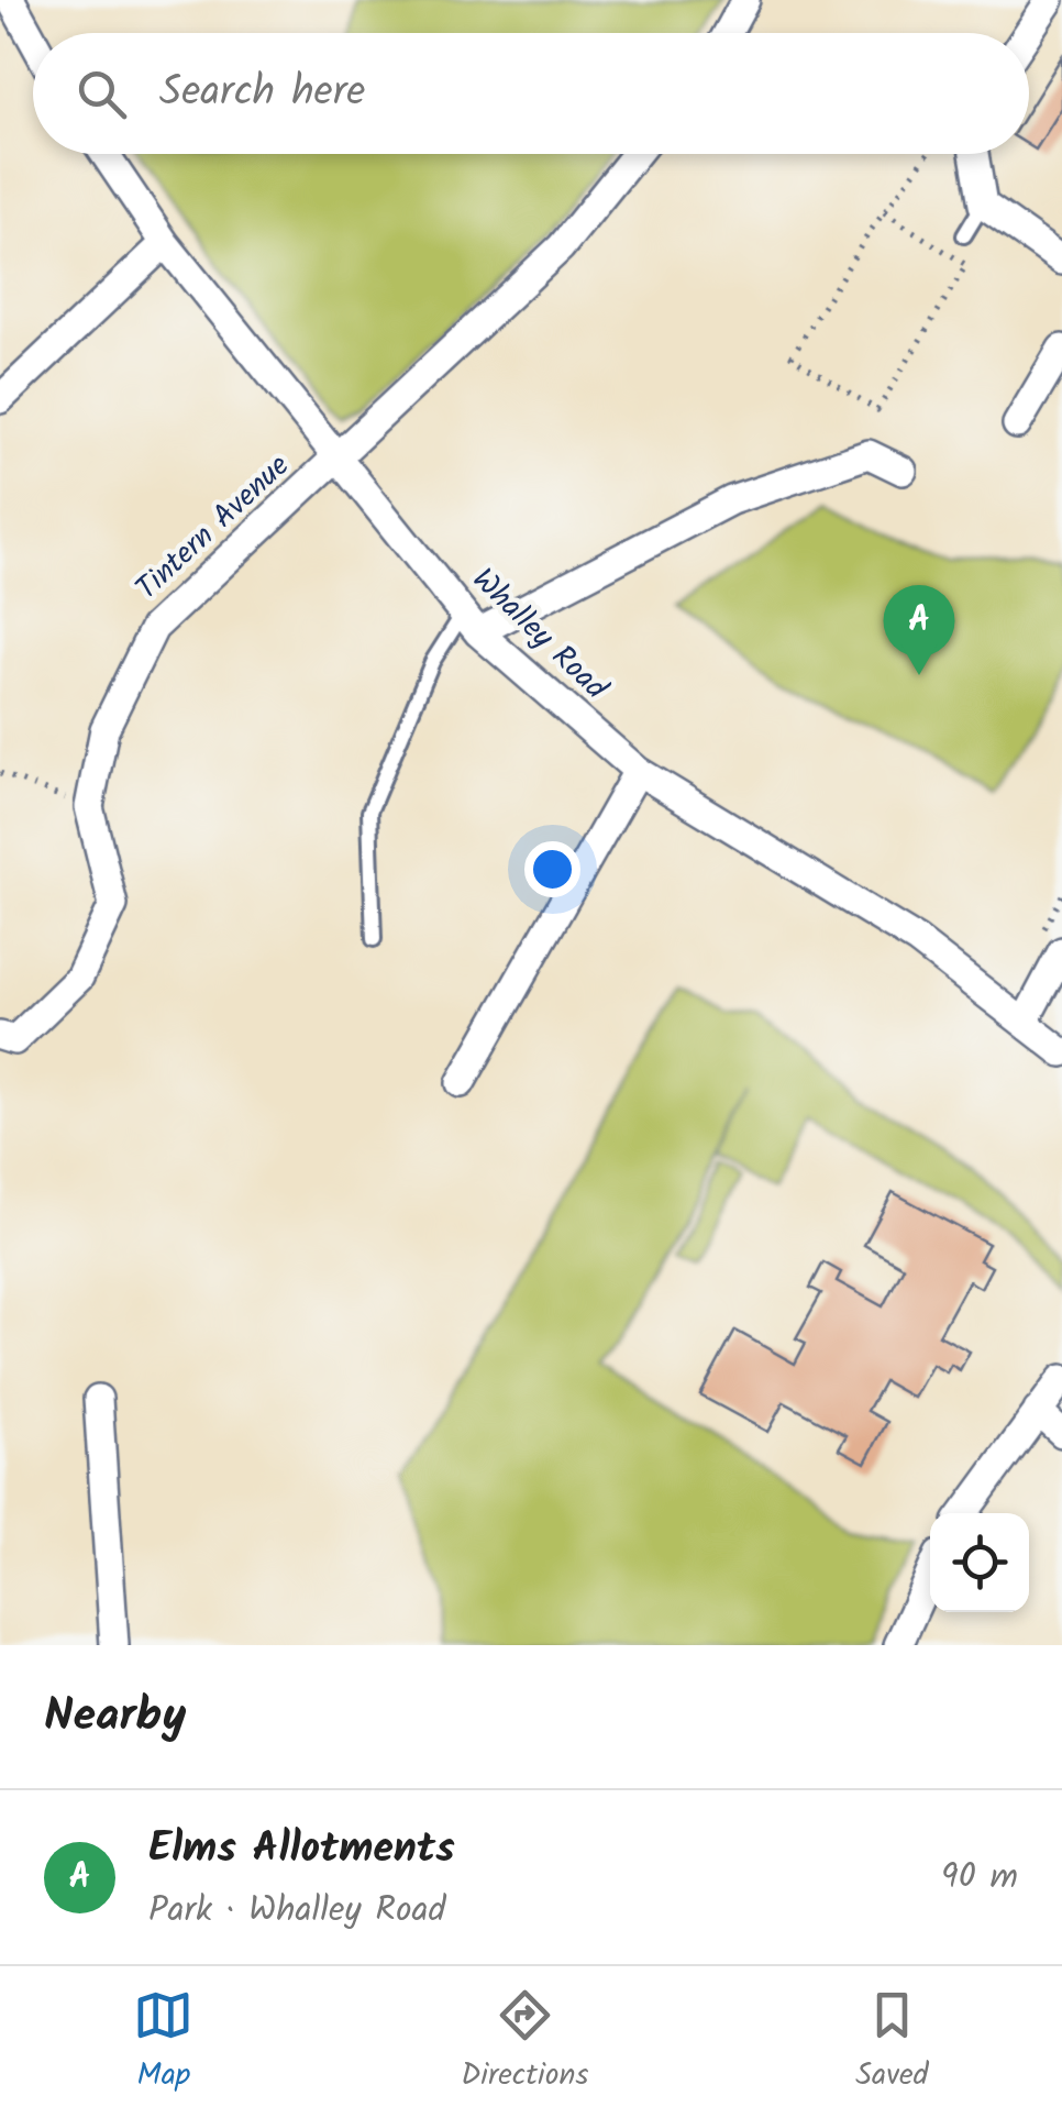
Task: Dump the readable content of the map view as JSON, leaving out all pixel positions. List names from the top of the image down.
{
  "streets": {
    "street": ["Tintern Avenue", "Whalley Road"]
  },
  "crossings": [
    ["Tintern Avenue", "Whalley Road"]
  ],
  "page": {
    "search": "Search here",
    "pins": "A",
    "heading": "Nearby",
    "list": [
      {
        "mark": "A",
        "name": "Elms Allotments",
        "note": "Park · Whalley Road",
        "value": "90 m"
      }
    ],
    "nav": ["Map", "Directions", "Saved"]
  }
}
